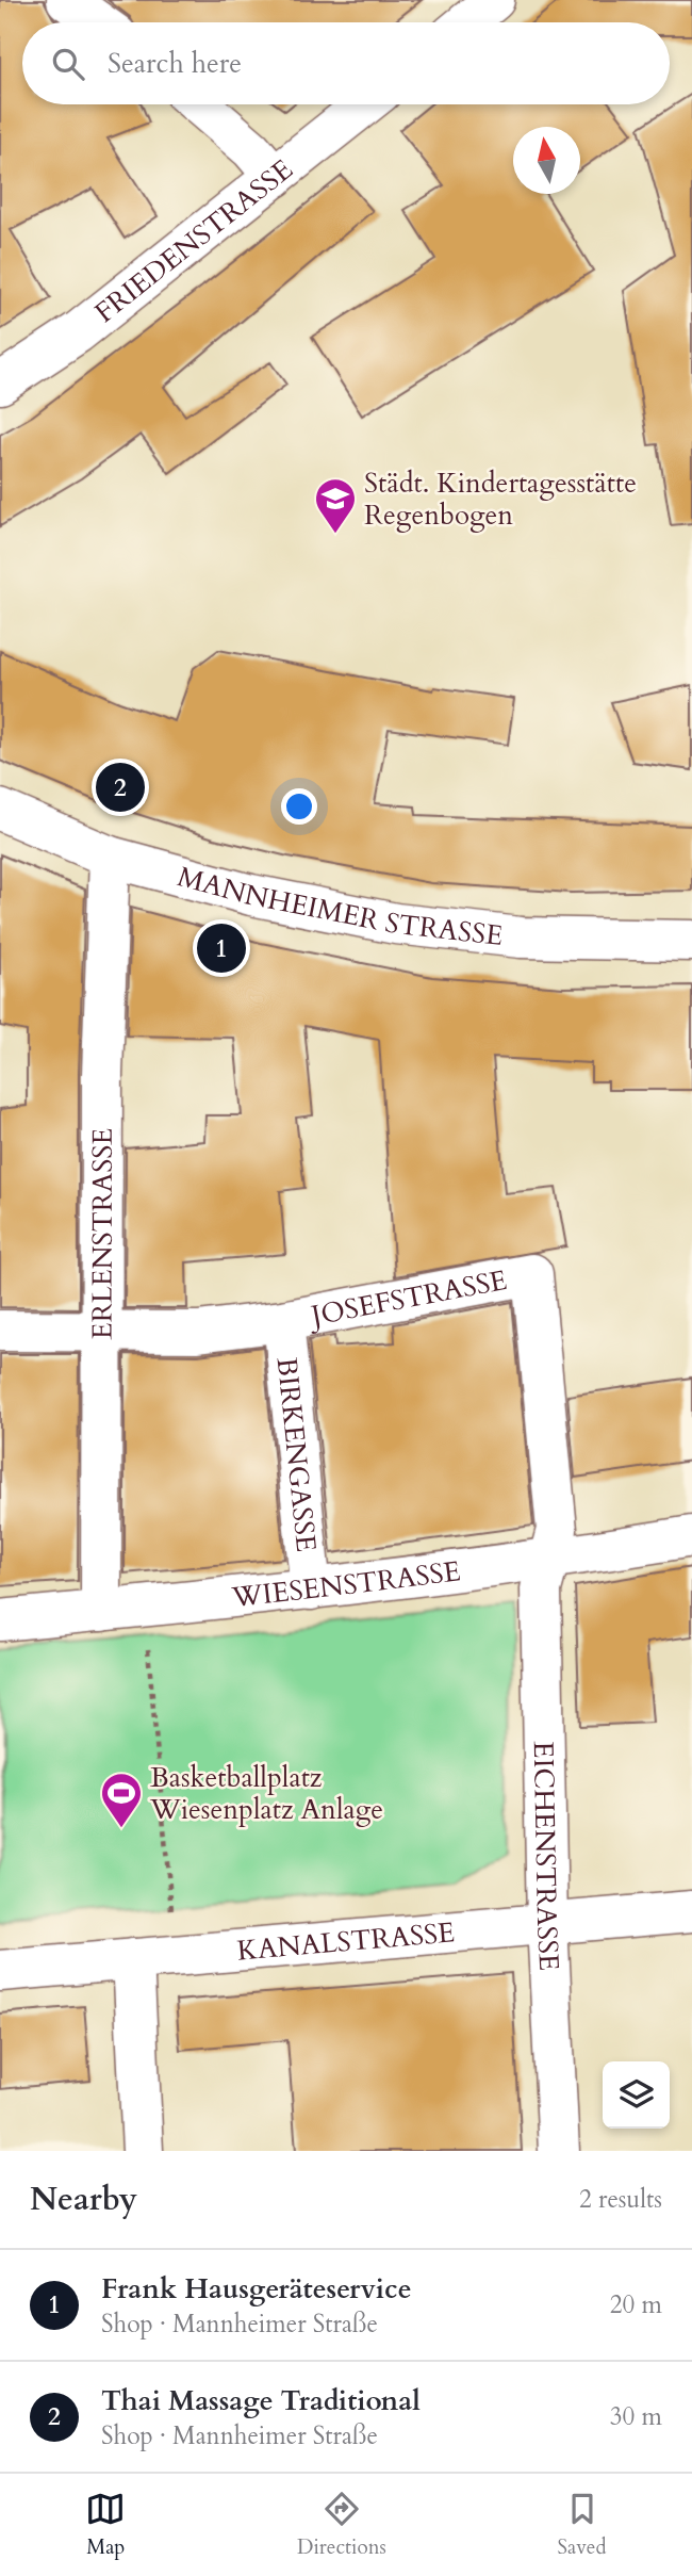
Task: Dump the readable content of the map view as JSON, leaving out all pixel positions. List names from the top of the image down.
{
  "streets": {
    "street": [
      "FRIEDENSTRASSE",
      "MANNHEIMER STRASSE",
      "ERLENSTRASSE",
      "JOSEFSTRASSE",
      "BIRKENGASSE",
      "WIESENSTRASSE",
      "EICHENSTRASSE",
      "KANALSTRASSE"
    ]
  },
  "crossings": [
    ["MANNHEIMER STRASSE", "ERLENSTRASSE"],
    ["ERLENSTRASSE", "JOSEFSTRASSE"],
    ["ERLENSTRASSE", "WIESENSTRASSE"],
    ["JOSEFSTRASSE", "BIRKENGASSE"],
    ["JOSEFSTRASSE", "WIESENSTRASSE"],
    ["JOSEFSTRASSE", "EICHENSTRASSE"],
    ["BIRKENGASSE", "WIESENSTRASSE"],
    ["WIESENSTRASSE", "EICHENSTRASSE"],
    ["EICHENSTRASSE", "KANALSTRASSE"]
  ],
  "places": {
    "school or university": ["Städt. Kindertagesstätte Regenbogen"],
    "sports": ["Basketballplatz Wiesenplatz Anlage"]
  },
  "north": "top",
  "page": {
    "search": "Search here",
    "pins": ["2", "1"],
    "heading": ["Nearby", "2 results"],
    "list": [
      {
        "mark": "1",
        "name": "Frank Hausgeräteservice",
        "note": "Shop · Mannheimer Straße",
        "value": "20 m"
      },
      {
        "mark": "2",
        "name": "Thai Massage Traditional",
        "note": "Shop · Mannheimer Straße",
        "value": "30 m"
      }
    ],
    "nav": ["Map", "Directions", "Saved"]
  }
}
